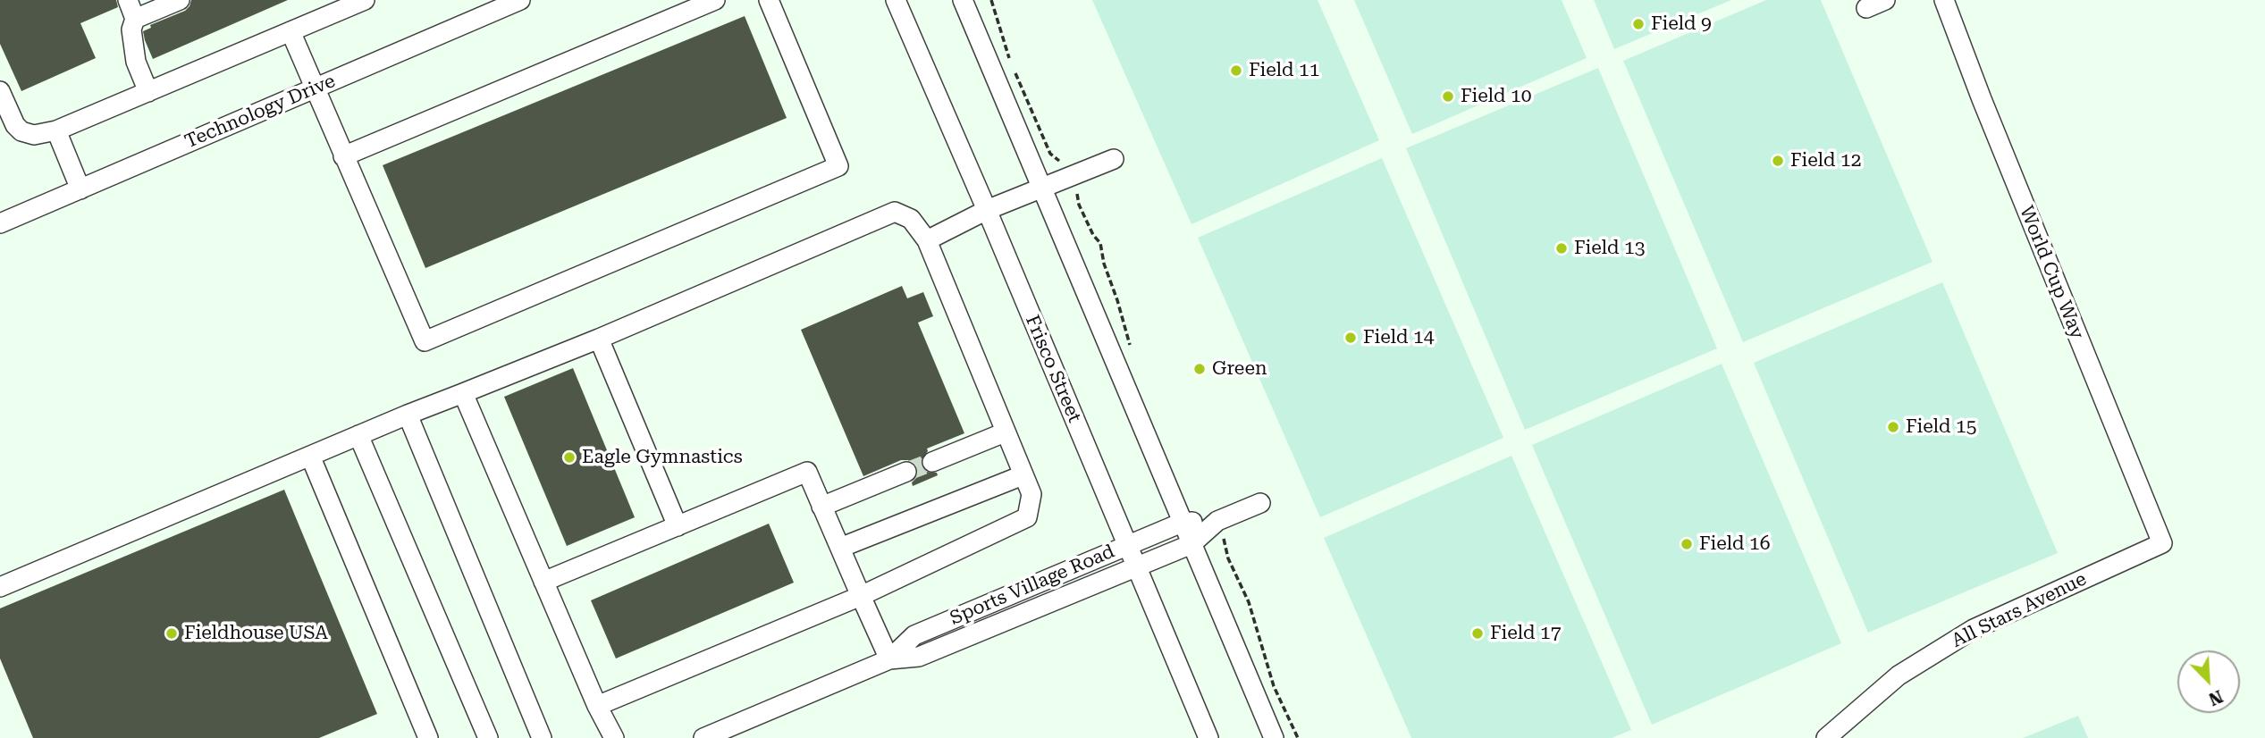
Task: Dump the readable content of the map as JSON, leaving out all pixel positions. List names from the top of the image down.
{
  "streets": {
    "street": [
      "Technology Drive",
      "World Cup Way",
      "Frisco Street",
      "Sports Village Road",
      "All Stars Avenue"
    ]
  },
  "crossings": [
    ["World Cup Way", "All Stars Avenue"],
    ["Frisco Street", "Sports Village Road"]
  ],
  "places": [
    "Field 9",
    "Field 11",
    "Field 10",
    "Field 12",
    "Field 13",
    "Field 14",
    "Green",
    "Field 15",
    "Eagle Gymnastics",
    "Field 16",
    "Fieldhouse USA",
    "Field 17"
  ],
  "north": "bottom right"
}
